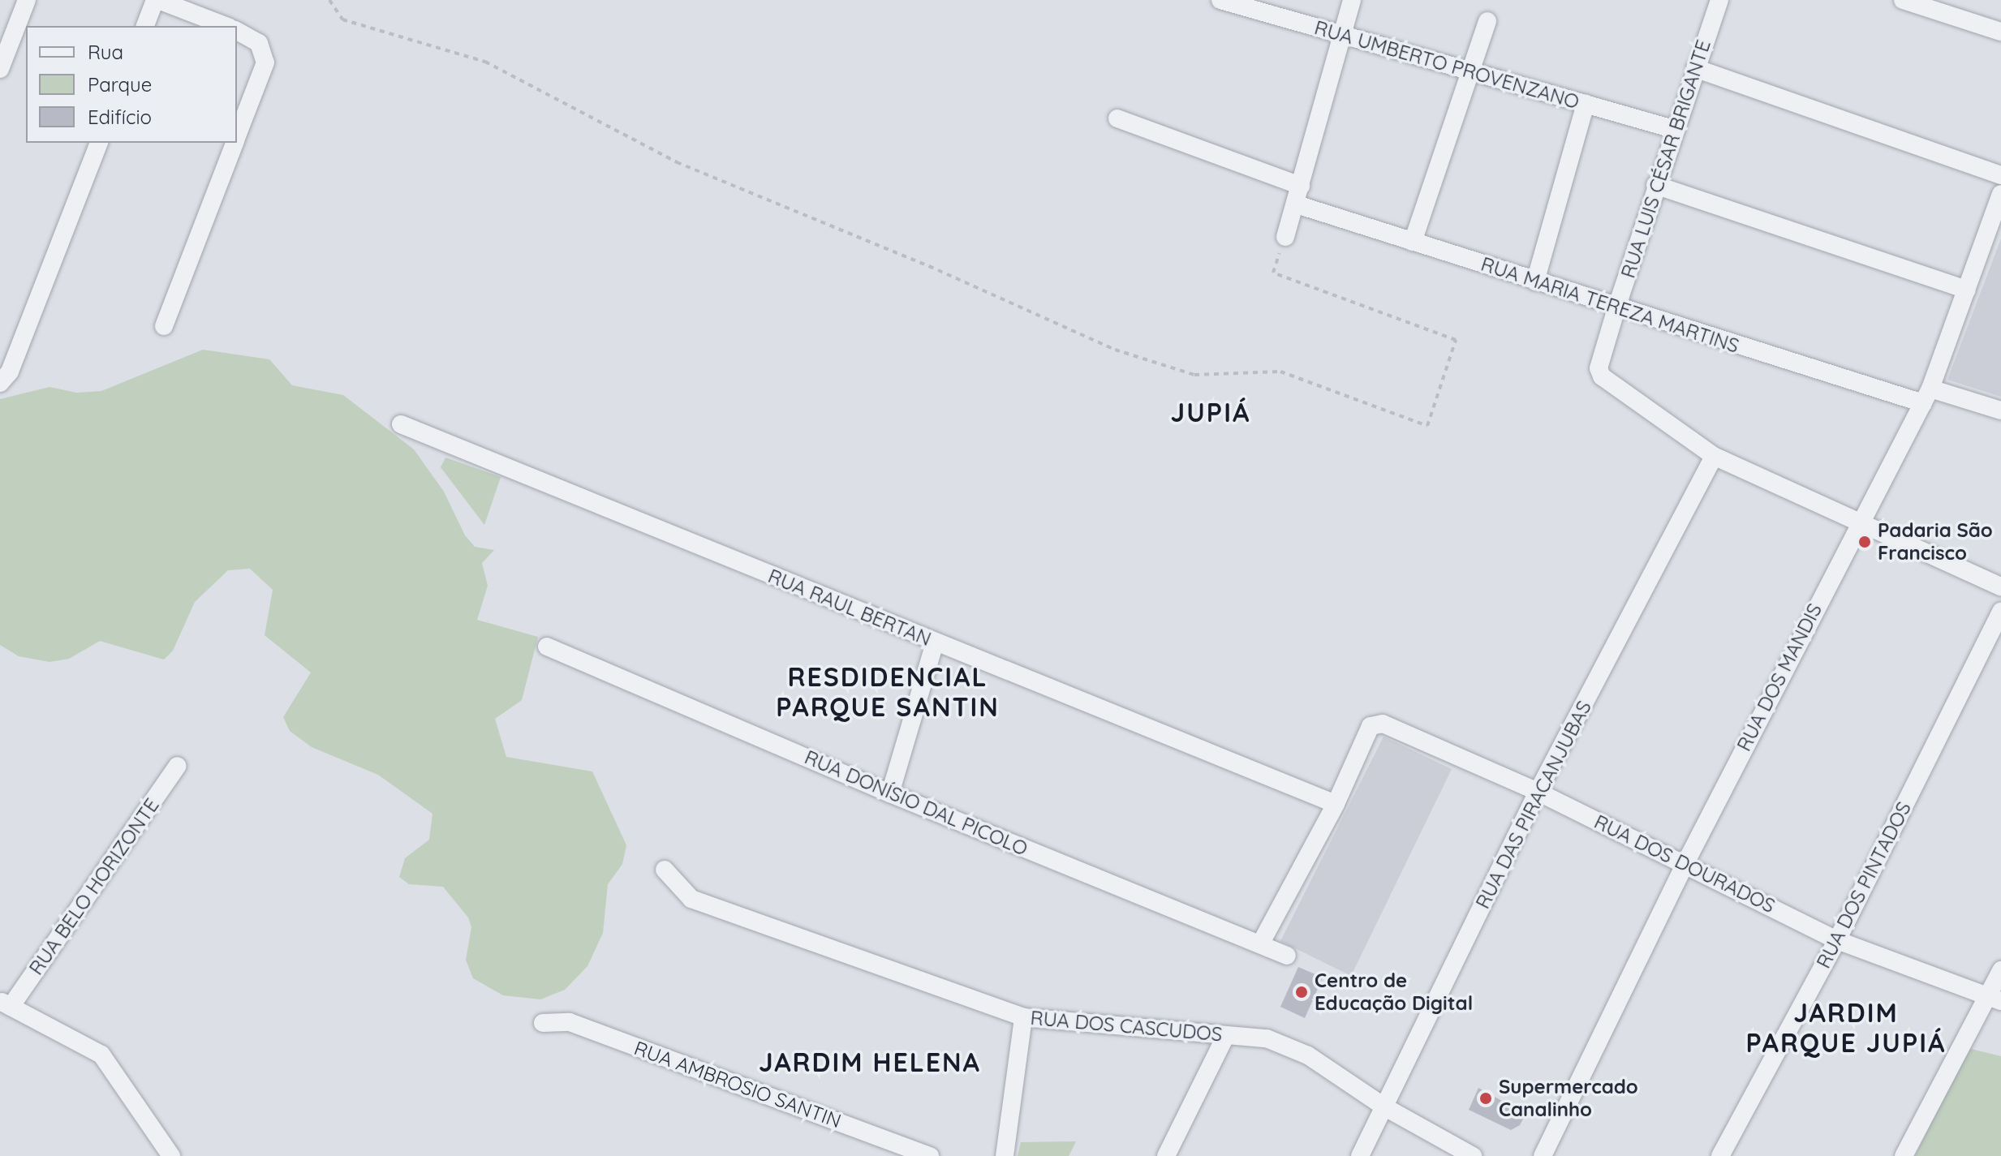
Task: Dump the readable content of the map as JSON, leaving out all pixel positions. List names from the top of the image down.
{
  "streets": {
    "street": [
      "RUA UMBERTO PROVENZANO",
      "RUA LUIS CÉSAR BRIGANTE",
      "RUA MARIA TEREZA MARTINS",
      "RUA RAUL BERTAN",
      "RUA DOS MANDIS",
      "RUA DONÍSIO DAL PICOLO",
      "RUA DAS PIRACANJUBAS",
      "RUA DOS DOURADOS",
      "RUA DOS PINTADOS",
      "RUA BELO HORIZONTE",
      "RUA DOS CASCUDOS",
      "RUA AMBROSIO SANTIN"
    ]
  },
  "crossings": [
    ["RUA UMBERTO PROVENZANO", "RUA LUIS CÉSAR BRIGANTE"],
    ["RUA LUIS CÉSAR BRIGANTE", "RUA MARIA TEREZA MARTINS"],
    ["RUA LUIS CÉSAR BRIGANTE", "RUA DAS PIRACANJUBAS"],
    ["RUA MARIA TEREZA MARTINS", "RUA DOS MANDIS"],
    ["RUA RAUL BERTAN", "RUA DOS DOURADOS"],
    ["RUA DOS MANDIS", "RUA DOS DOURADOS"],
    ["RUA DAS PIRACANJUBAS", "RUA DOS DOURADOS"],
    ["RUA DAS PIRACANJUBAS", "RUA DOS CASCUDOS"],
    ["RUA DOS DOURADOS", "RUA DOS PINTADOS"]
  ],
  "districts": [
    "JUPIÁ",
    "RESDIDENCIAL PARQUE SANTIN",
    "JARDIM PARQUE JUPIÁ",
    "JARDIM HELENA"
  ],
  "places": ["Padaria São Francisco", "Centro de Educação Digital", "Supermercado Canalinho"],
  "legend": ["Rua", "Parque", "Edifício"]
}
